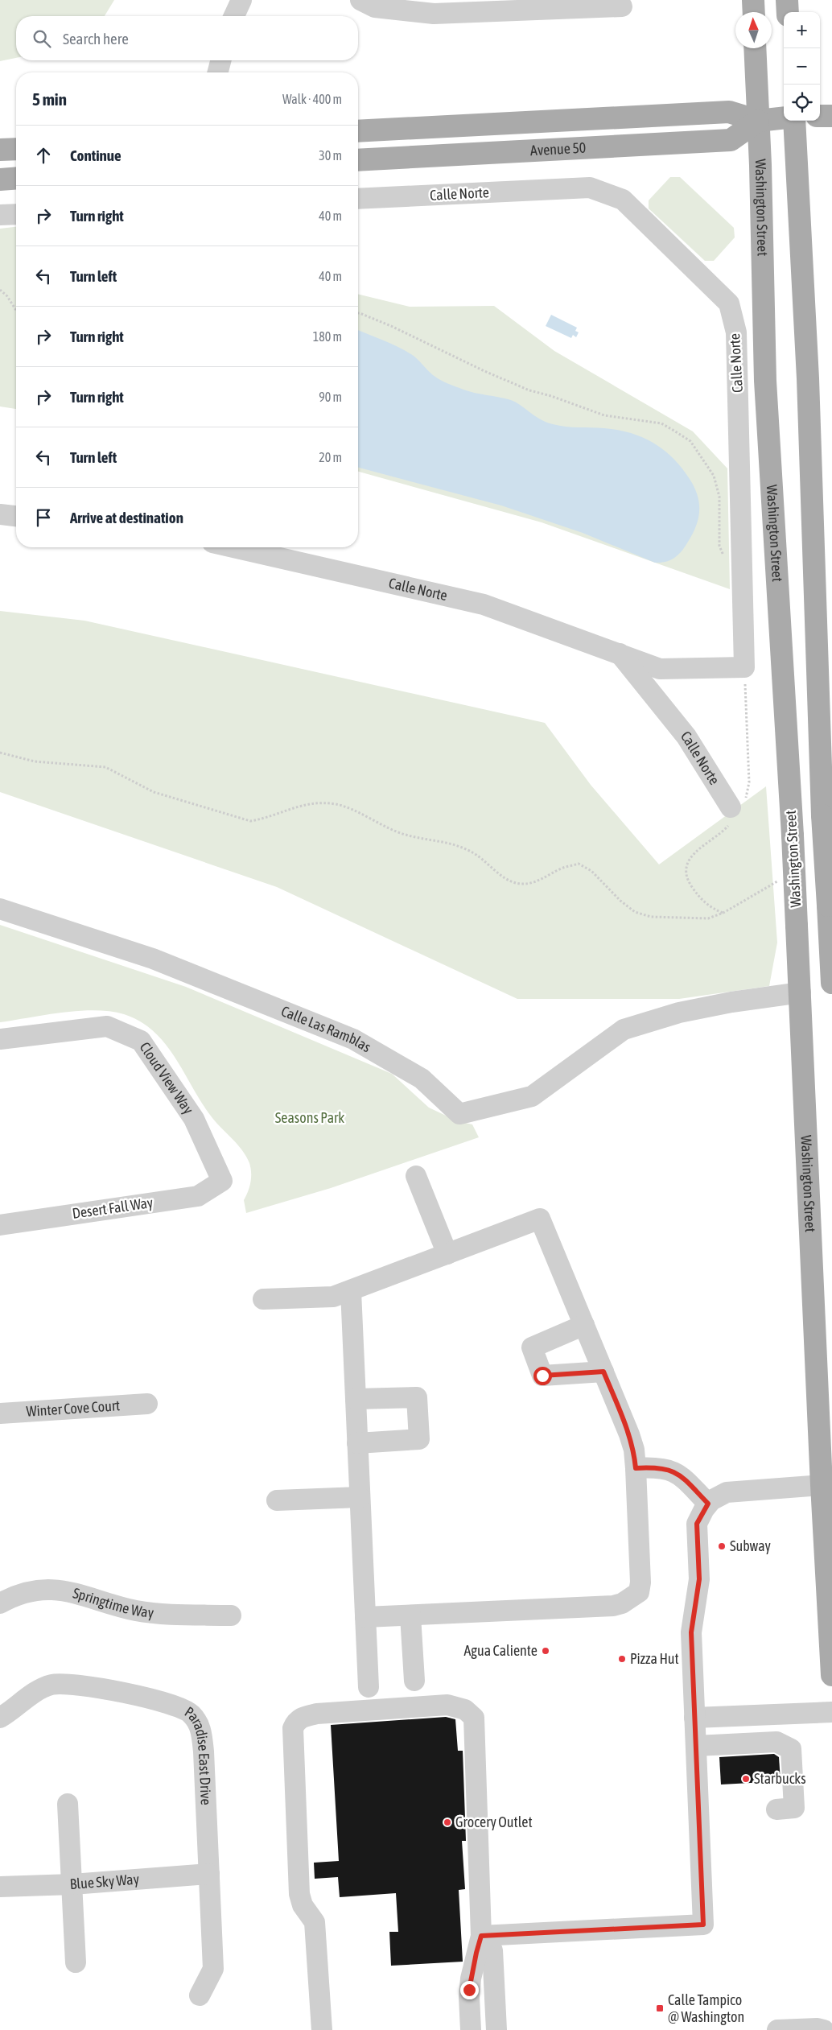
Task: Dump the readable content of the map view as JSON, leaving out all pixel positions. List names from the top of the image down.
{
  "streets": {
    "main road": ["Avenue 50", "Washington Street"],
    "street": [
      "Calle Norte",
      "Calle Las Ramblas",
      "Cloud View Way",
      "Desert Fall Way",
      "Winter Cove Court",
      "Springtime Way",
      "Paradise East Drive",
      "Blue Sky Way"
    ]
  },
  "crossings": [
    ["Avenue 50", "Washington Street"],
    ["Washington Street", "Calle Las Ramblas"],
    ["Cloud View Way", "Desert Fall Way"],
    ["Paradise East Drive", "Blue Sky Way"]
  ],
  "parks": ["Seasons Park"],
  "places": {
    "other": [
      "Subway",
      "Agua Caliente",
      "Pizza Hut",
      "Starbucks",
      "Grocery Outlet"
    ],
    "transit": ["Calle Tampico @ Washington"]
  },
  "north": "top",
  "page": {
    "map_buttons": ["+", "−"],
    "search": "Search here",
    "heading": ["5 min", "Walk · 400 m"],
    "list": [
      ["Continue", "30 m"],
      ["Turn right", "40 m"],
      ["Turn left", "40 m"],
      ["Turn right", "180 m"],
      ["Turn right", "90 m"],
      ["Turn left", "20 m"],
      "Arrive at destination"
    ]
  }
}
